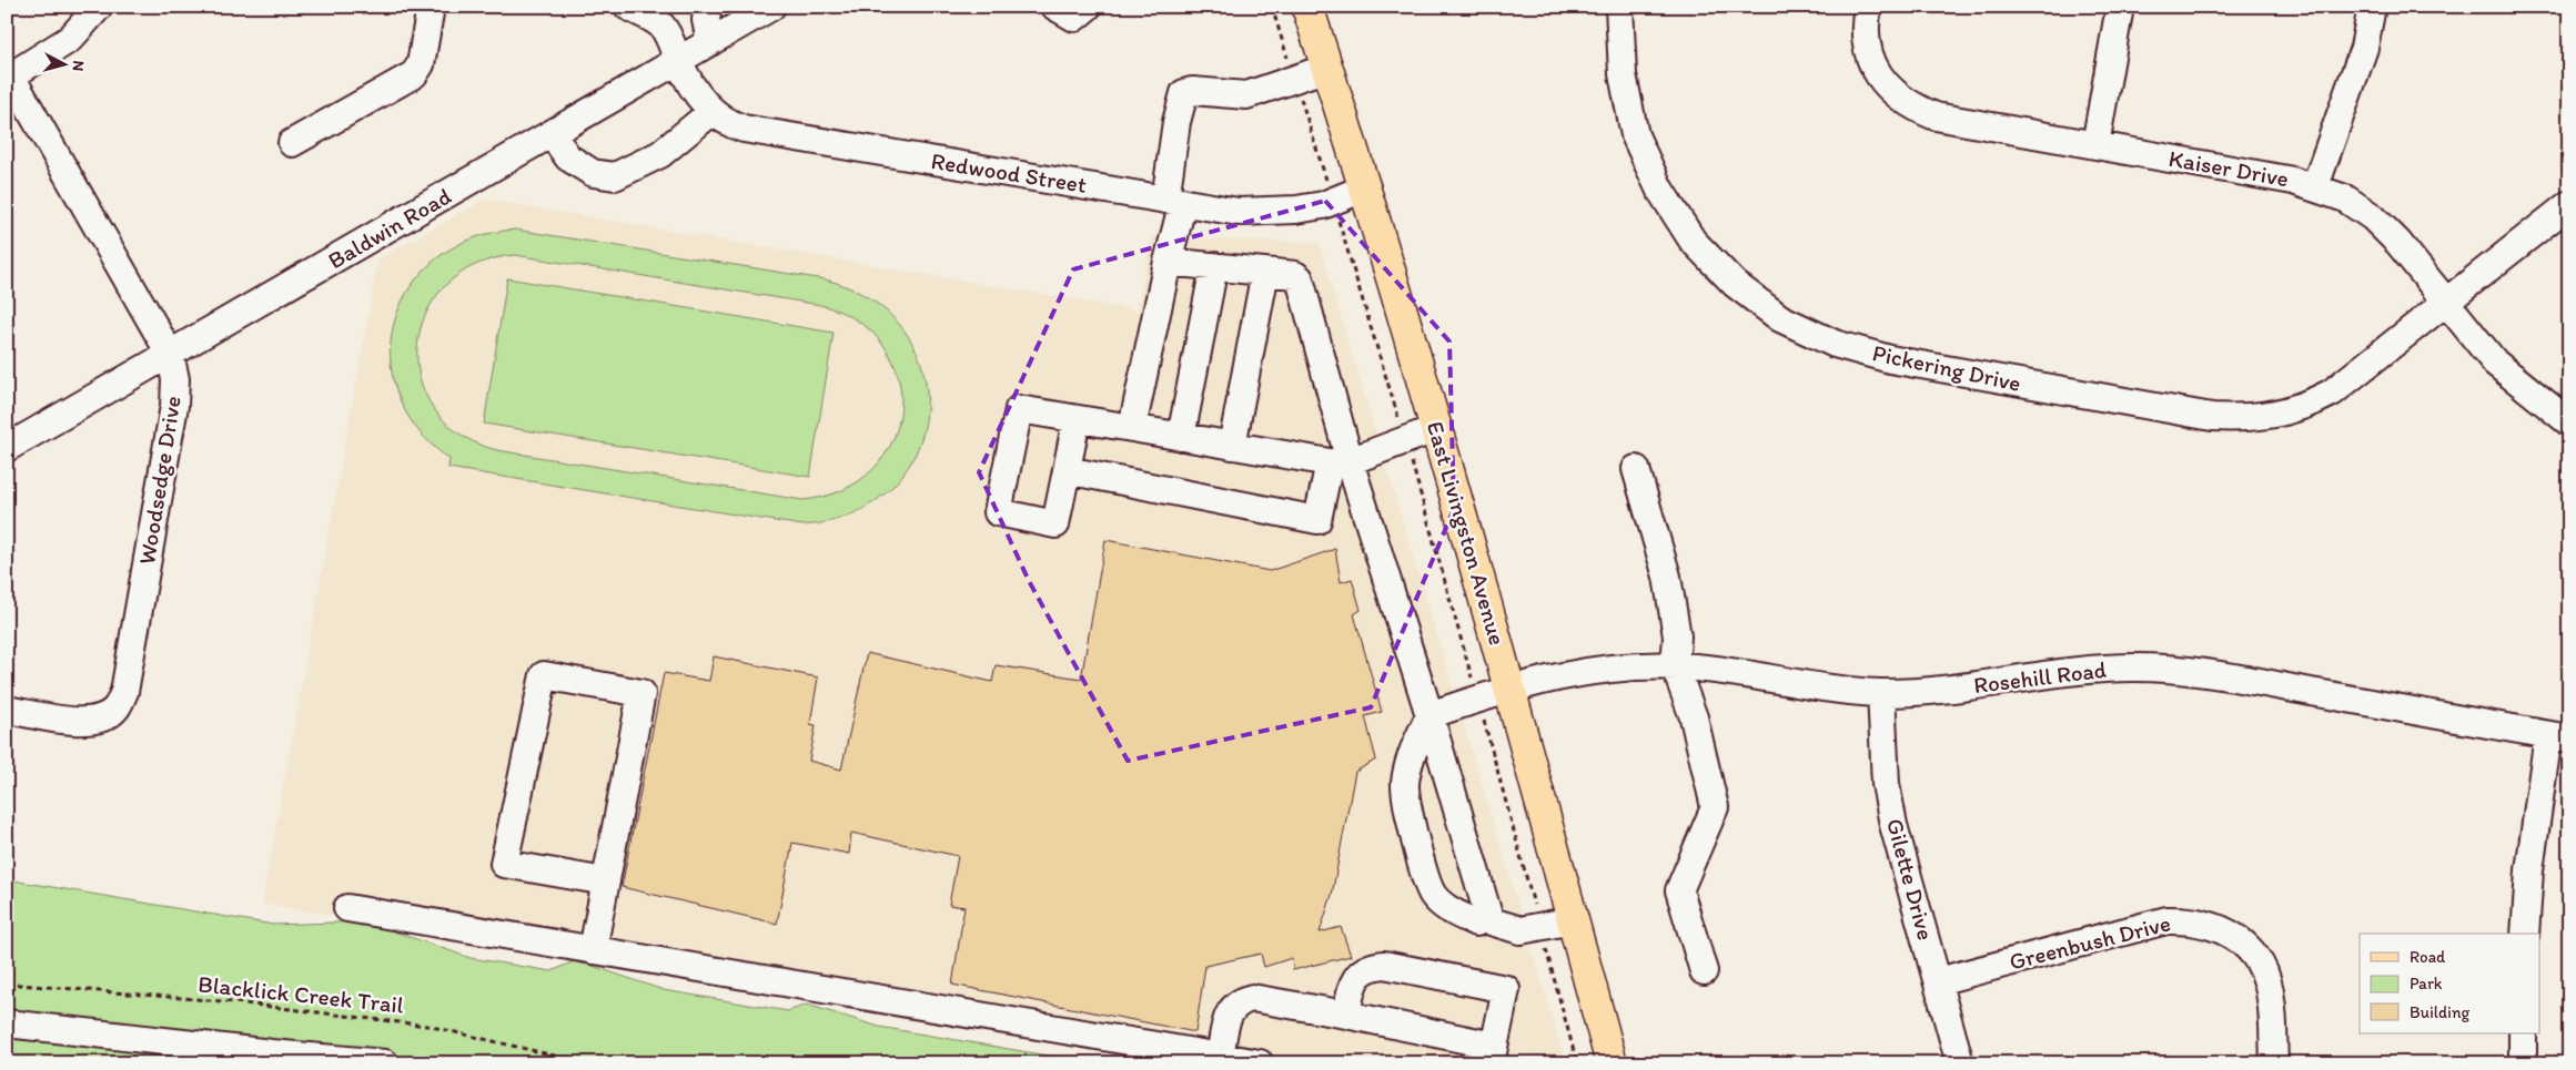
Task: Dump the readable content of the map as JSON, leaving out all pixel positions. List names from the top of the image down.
{
  "streets": {
    "main road": ["East Livingston Avenue"],
    "street": [
      "Kaiser Drive",
      "Redwood Street",
      "Baldwin Road",
      "Pickering Drive",
      "Woodsedge Drive",
      "Rosehill Road",
      "Gilette Drive",
      "Greenbush Drive"
    ],
    "path": ["Blacklick Creek Trail"]
  },
  "crossings": [
    ["Kaiser Drive", "Pickering Drive"],
    ["Redwood Street", "Baldwin Road"],
    ["Redwood Street", "East Livingston Avenue"],
    ["Baldwin Road", "Woodsedge Drive"],
    ["East Livingston Avenue", "Rosehill Road"],
    ["Rosehill Road", "Gilette Drive"],
    ["Gilette Drive", "Greenbush Drive"]
  ],
  "legend": ["Road", "Park", "Building"],
  "north": "right"
}
